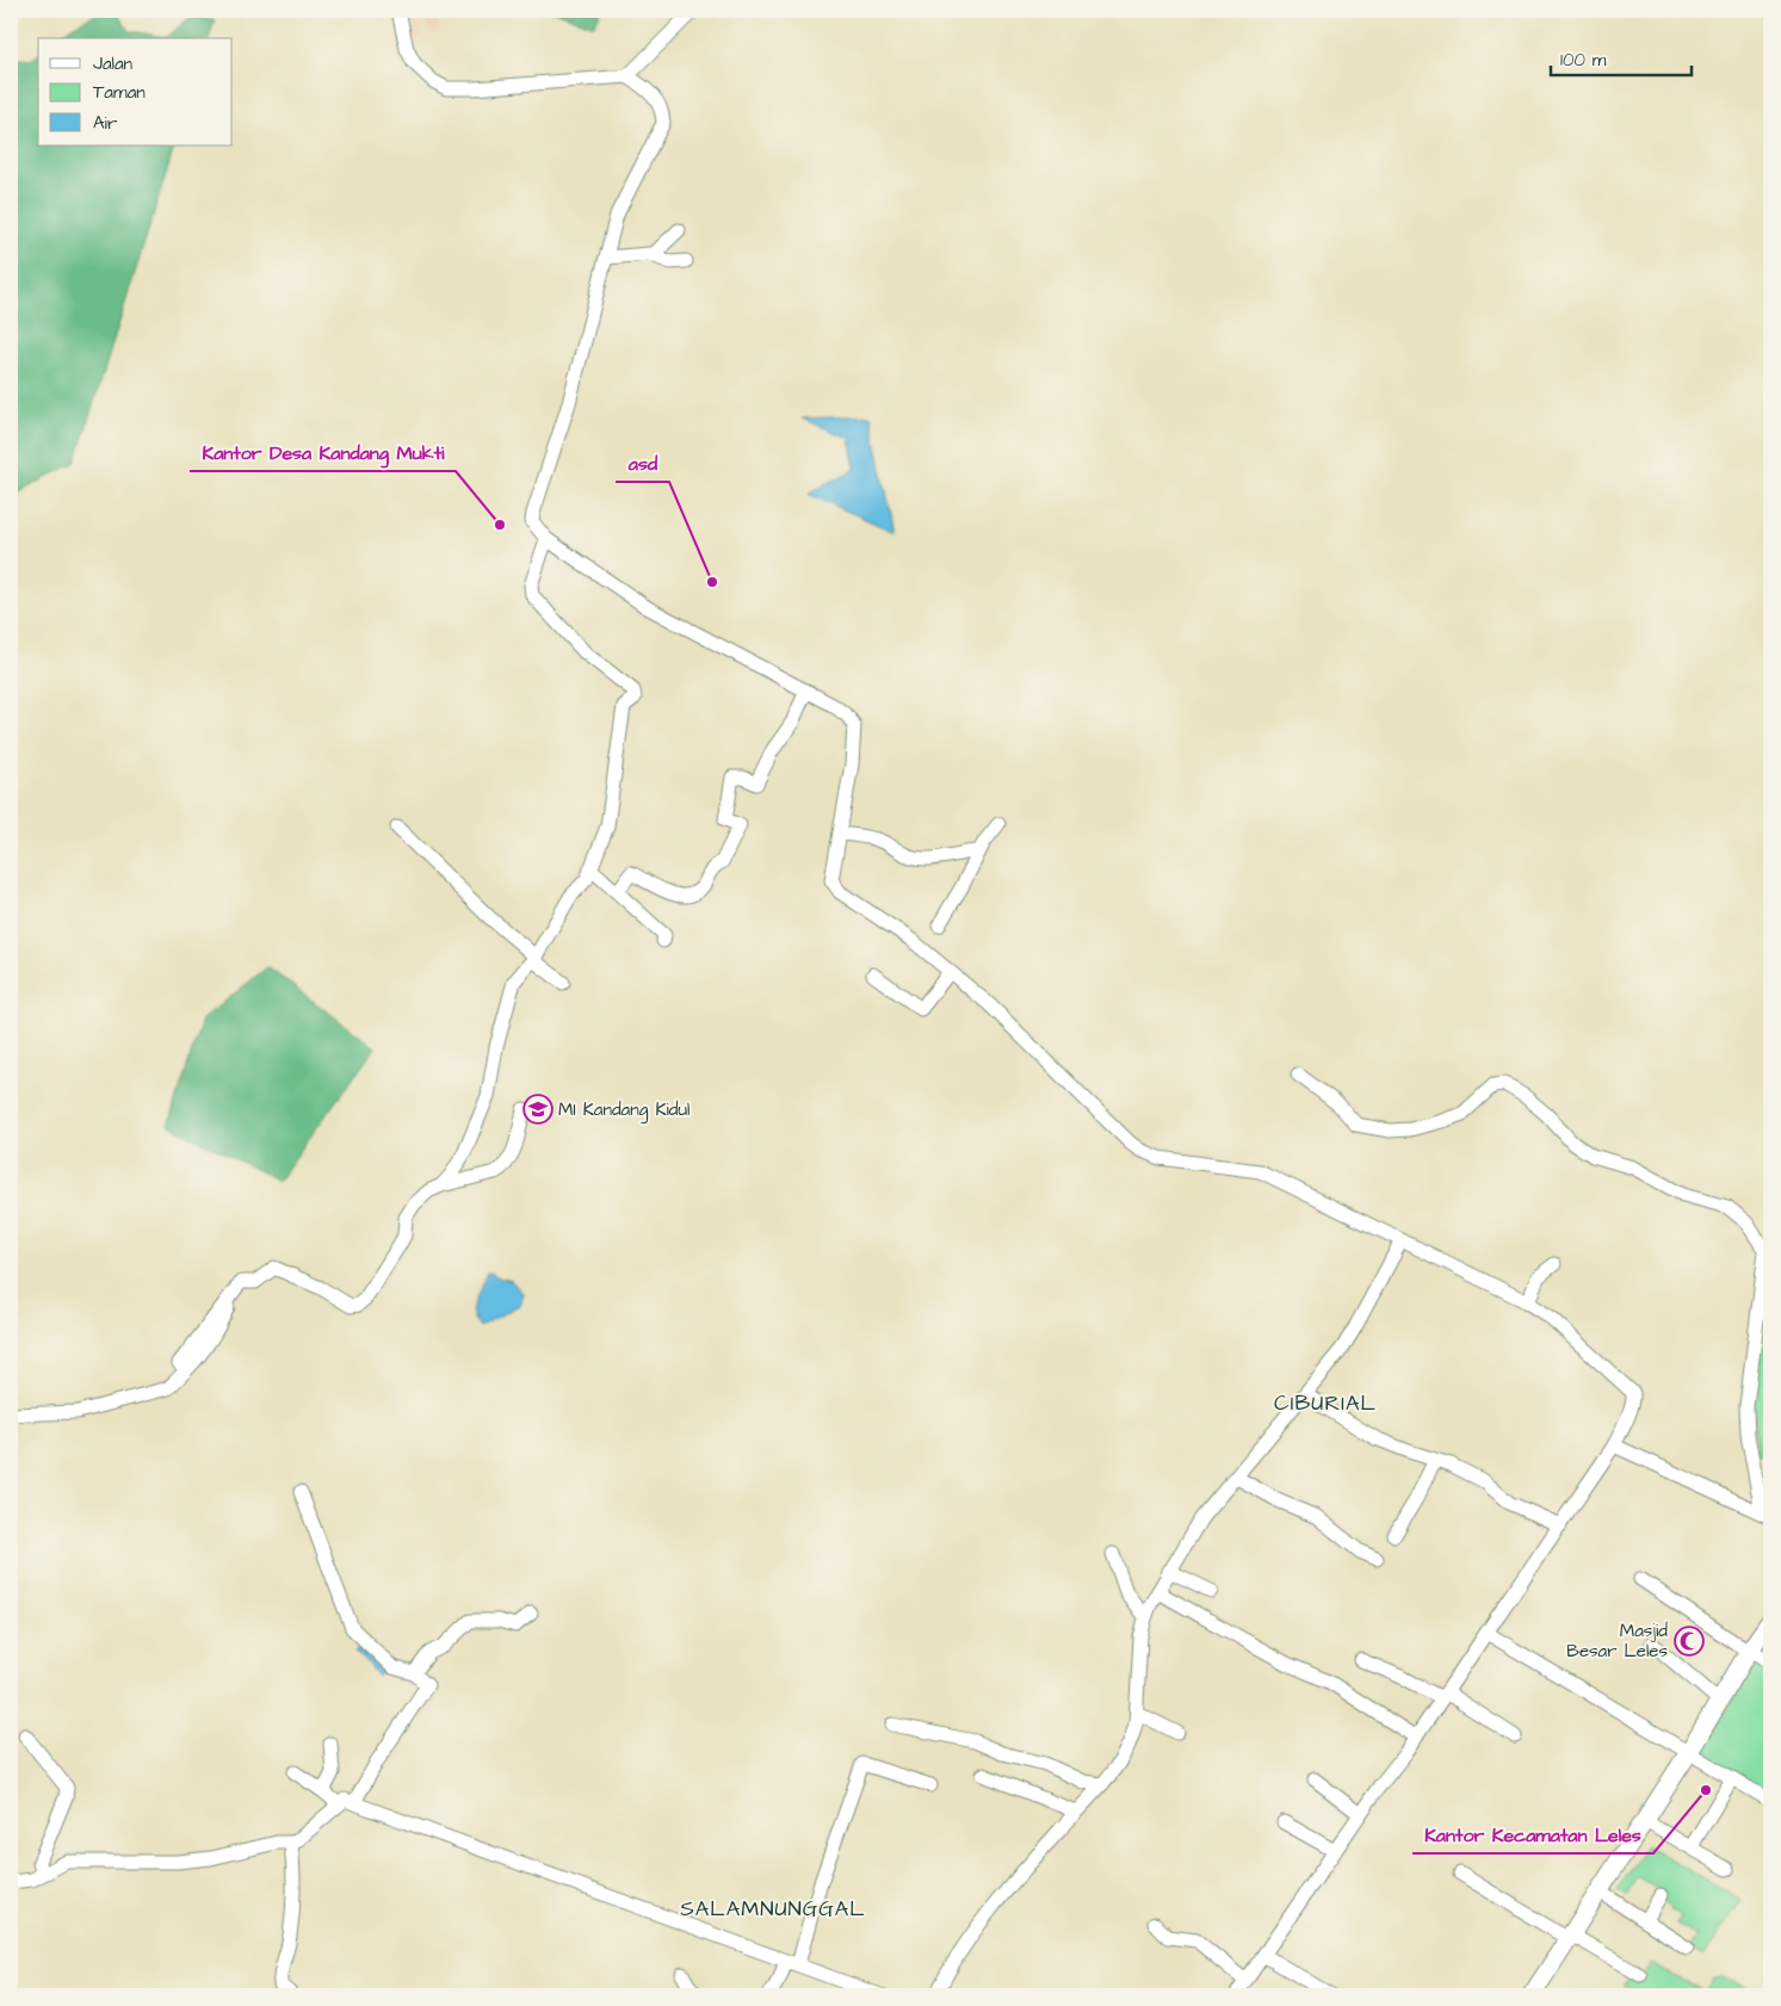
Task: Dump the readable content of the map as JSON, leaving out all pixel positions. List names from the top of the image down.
{
  "districts": ["CIBURIAL", "SALAMNUNGGAL"],
  "places": {
    "other": ["Kantor Desa Kandang Mukti", "asd", "Kantor Kecamatan Leles"],
    "school or university": ["MI Kandang Kidul"],
    "mosque": ["Masjid Besar Leles"]
  },
  "legend": ["Jalan", "Taman", "Air"],
  "scale_bar": "100 m"
}
